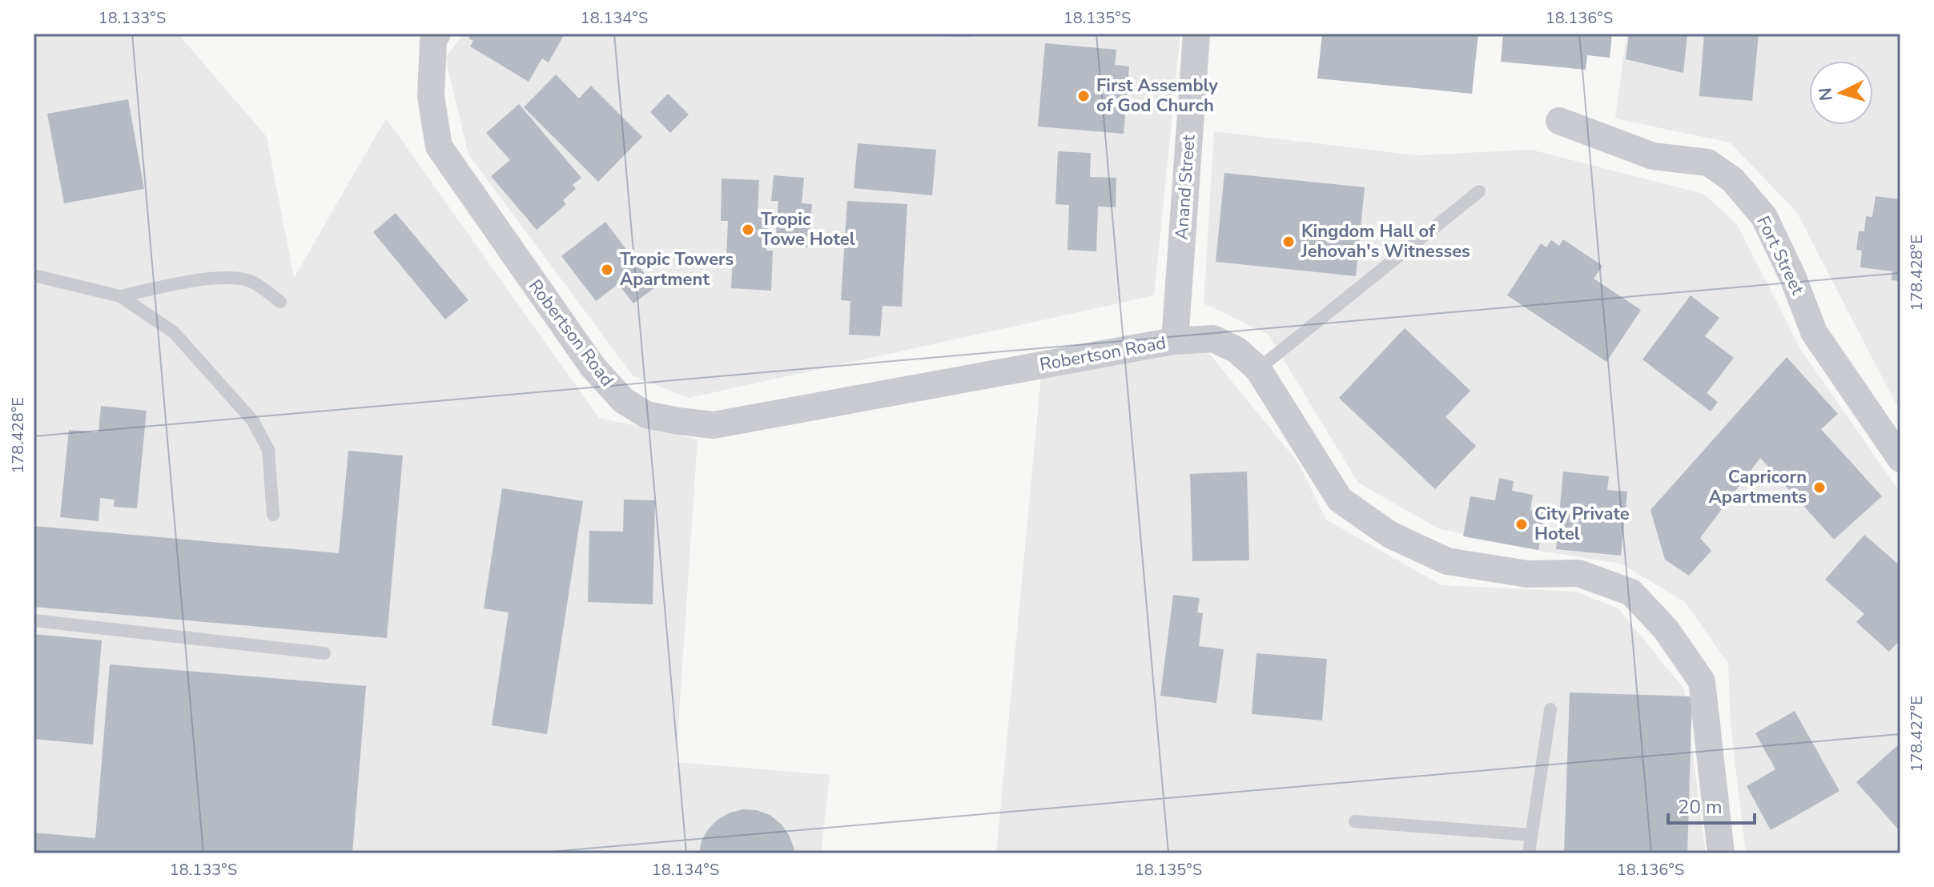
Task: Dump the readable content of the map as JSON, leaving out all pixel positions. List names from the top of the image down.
{
  "streets": {
    "street": ["Anand Street", "Fort Street", "Robertson Road"]
  },
  "crossings": [
    ["Anand Street", "Robertson Road"]
  ],
  "places": [
    "First Assembly of God Church",
    "Tropic Towe Hotel",
    "Kingdom Hall of Jehovah's Witnesses",
    "Tropic Towers Apartment",
    "Capricorn Apartments",
    "City Private Hotel"
  ],
  "scale_bar": "20 m",
  "north": "left",
  "coordinates": [
    "18.133°S",
    "18.134°S",
    "18.135°S",
    "18.136°S",
    "178.428°E",
    "178.427°E"
  ]
}
